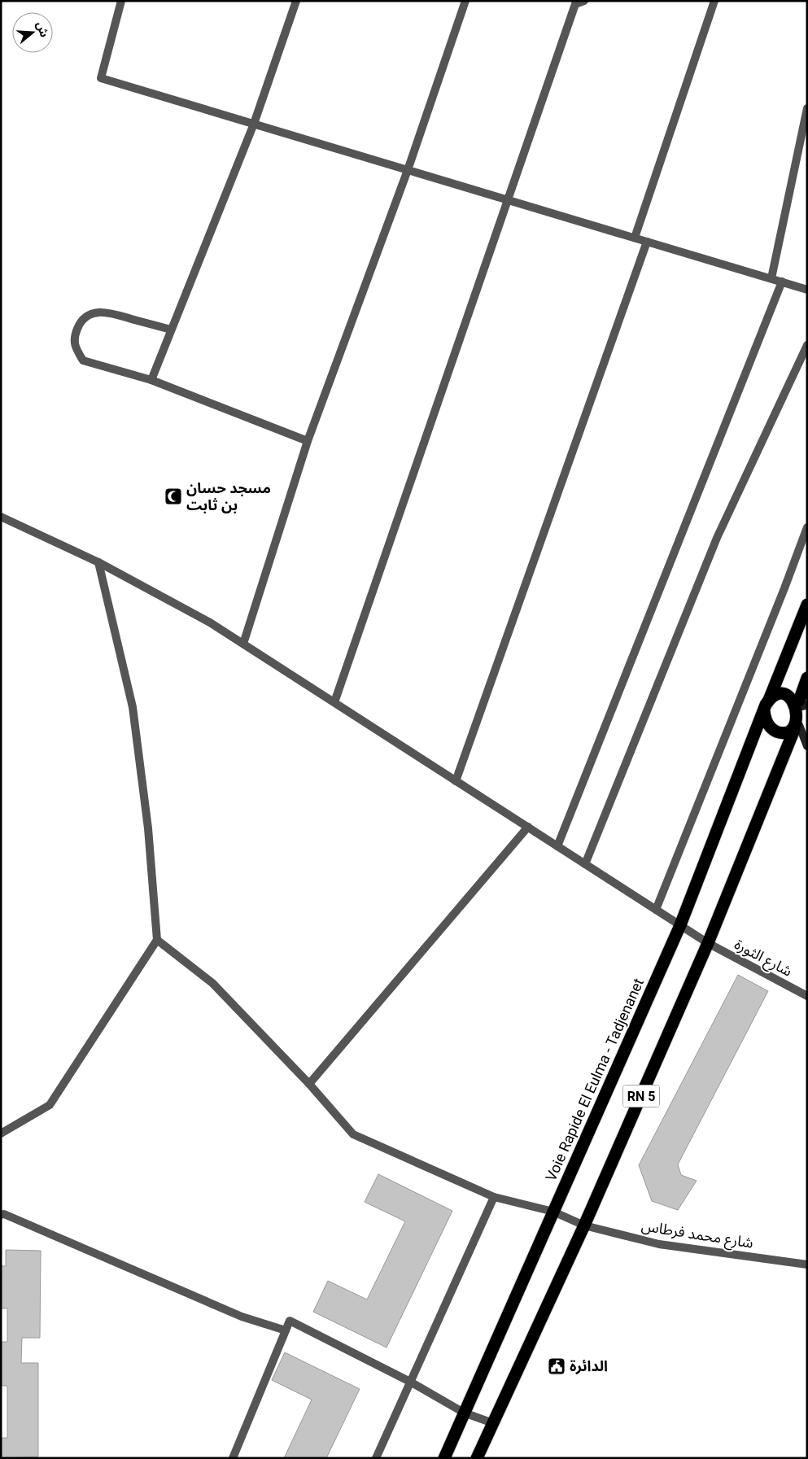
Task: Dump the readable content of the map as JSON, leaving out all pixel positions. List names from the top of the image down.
{
  "streets": {
    "highway": ["Voie Rapide El Eulma - Tadjenanet", "RN 5"],
    "street": ["شارع الثورة", "شارع محمد فرطاس"]
  },
  "crossings": [
    ["شارع الثورة", "Voie Rapide El Eulma - Tadjenanet"],
    ["شارع الثورة", "RN 5"],
    ["Voie Rapide El Eulma - Tadjenanet", "RN 5"],
    ["Voie Rapide El Eulma - Tadjenanet", "شارع محمد فرطاس"],
    ["RN 5", "شارع محمد فرطاس"]
  ],
  "places": {
    "mosque": ["مسجد حسان بن ثابت"],
    "public building": ["الدائرة"]
  },
  "north": "right"
}
